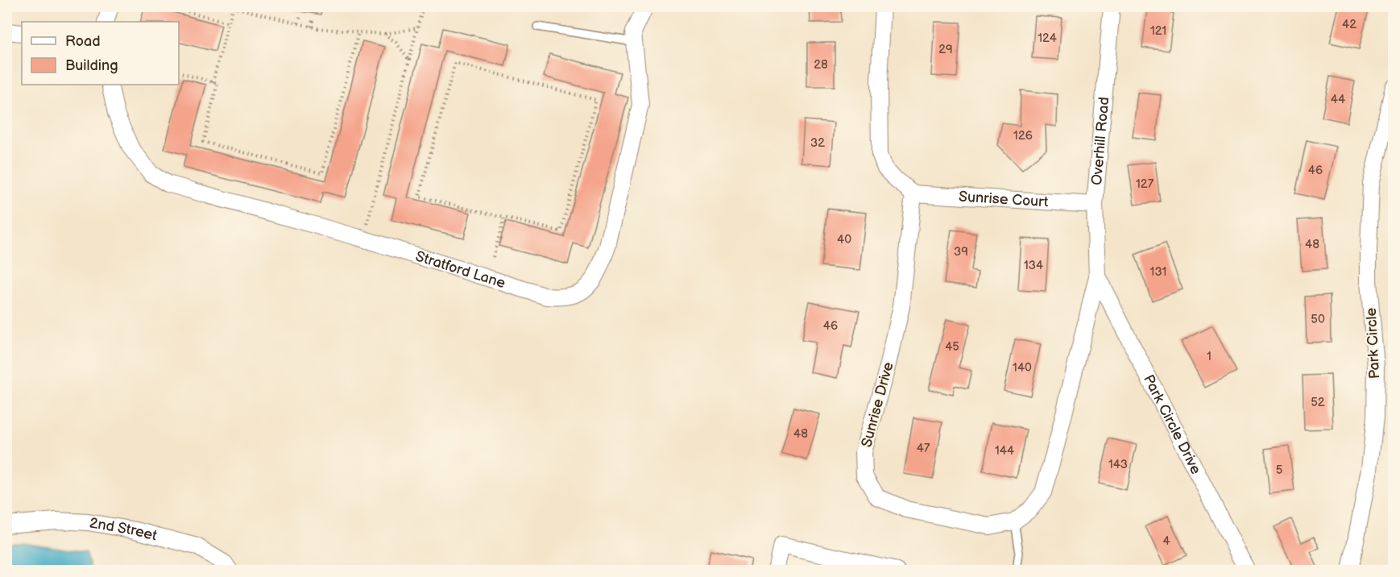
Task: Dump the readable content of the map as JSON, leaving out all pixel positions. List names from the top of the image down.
{
  "streets": {
    "street": [
      "Overhill Road",
      "Sunrise Court",
      "Stratford Lane",
      "Park Circle",
      "Sunrise Drive",
      "Park Circle Drive",
      "2nd Street"
    ]
  },
  "crossings": [
    ["Overhill Road", "Sunrise Court"],
    ["Overhill Road", "Sunrise Drive"],
    ["Overhill Road", "Park Circle Drive"],
    ["Sunrise Court", "Sunrise Drive"],
    ["Sunrise Drive", "Park Circle Drive"]
  ],
  "house_numbers": [
    "42",
    "121",
    "124",
    "29",
    "28",
    "44",
    "126",
    "32",
    "46",
    "127",
    "40",
    "48",
    "39",
    "134",
    "131",
    "50",
    "46",
    "45",
    "1",
    "140",
    "52",
    "48",
    "47",
    "144",
    "143",
    "5",
    "4"
  ],
  "legend": ["Road", "Building"]
}
